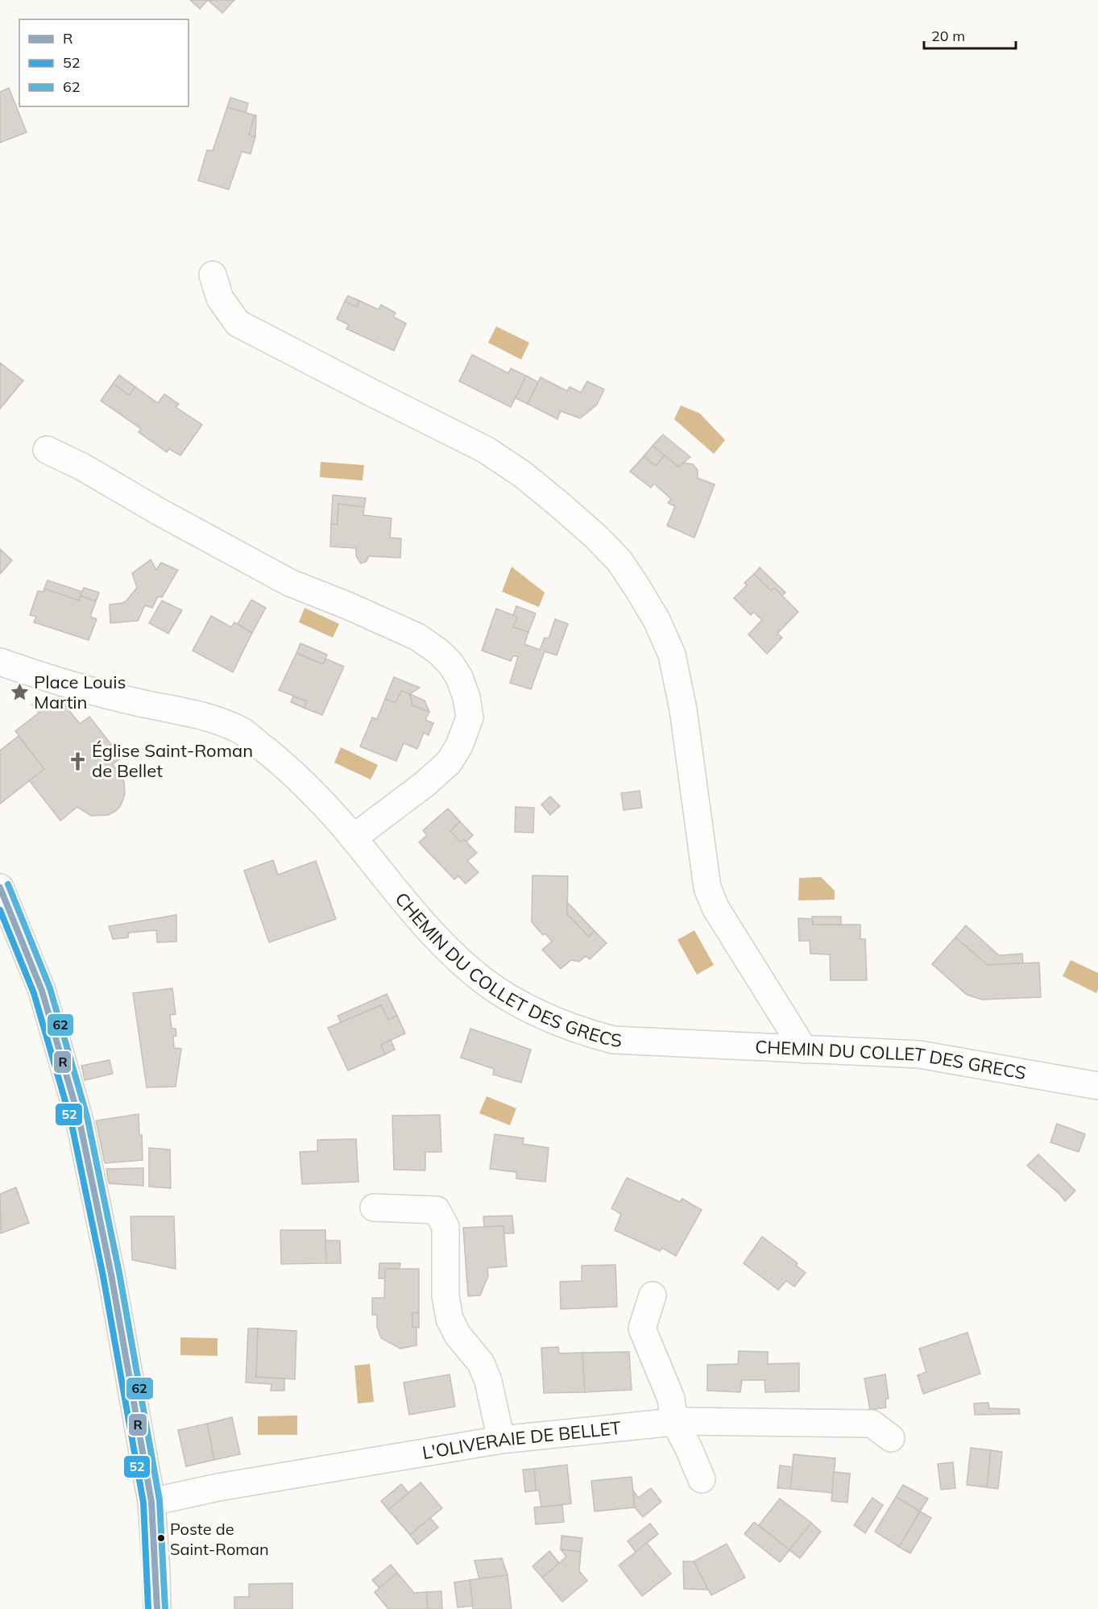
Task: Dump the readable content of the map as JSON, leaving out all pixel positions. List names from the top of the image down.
{
  "streets": {
    "street": ["CHEMIN DU COLLET DES GRECS", "L'OLIVERAIE DE BELLET"]
  },
  "places": {
    "place": ["Place Louis Martin"],
    "church": ["Église Saint-Roman de Bellet"],
    "other": ["Poste de Saint-Roman"]
  },
  "lines": ["transit line 62", "transit line R", "transit line 52"],
  "legend": ["R", "52", "62"],
  "scale_bar": "20 m"
}
